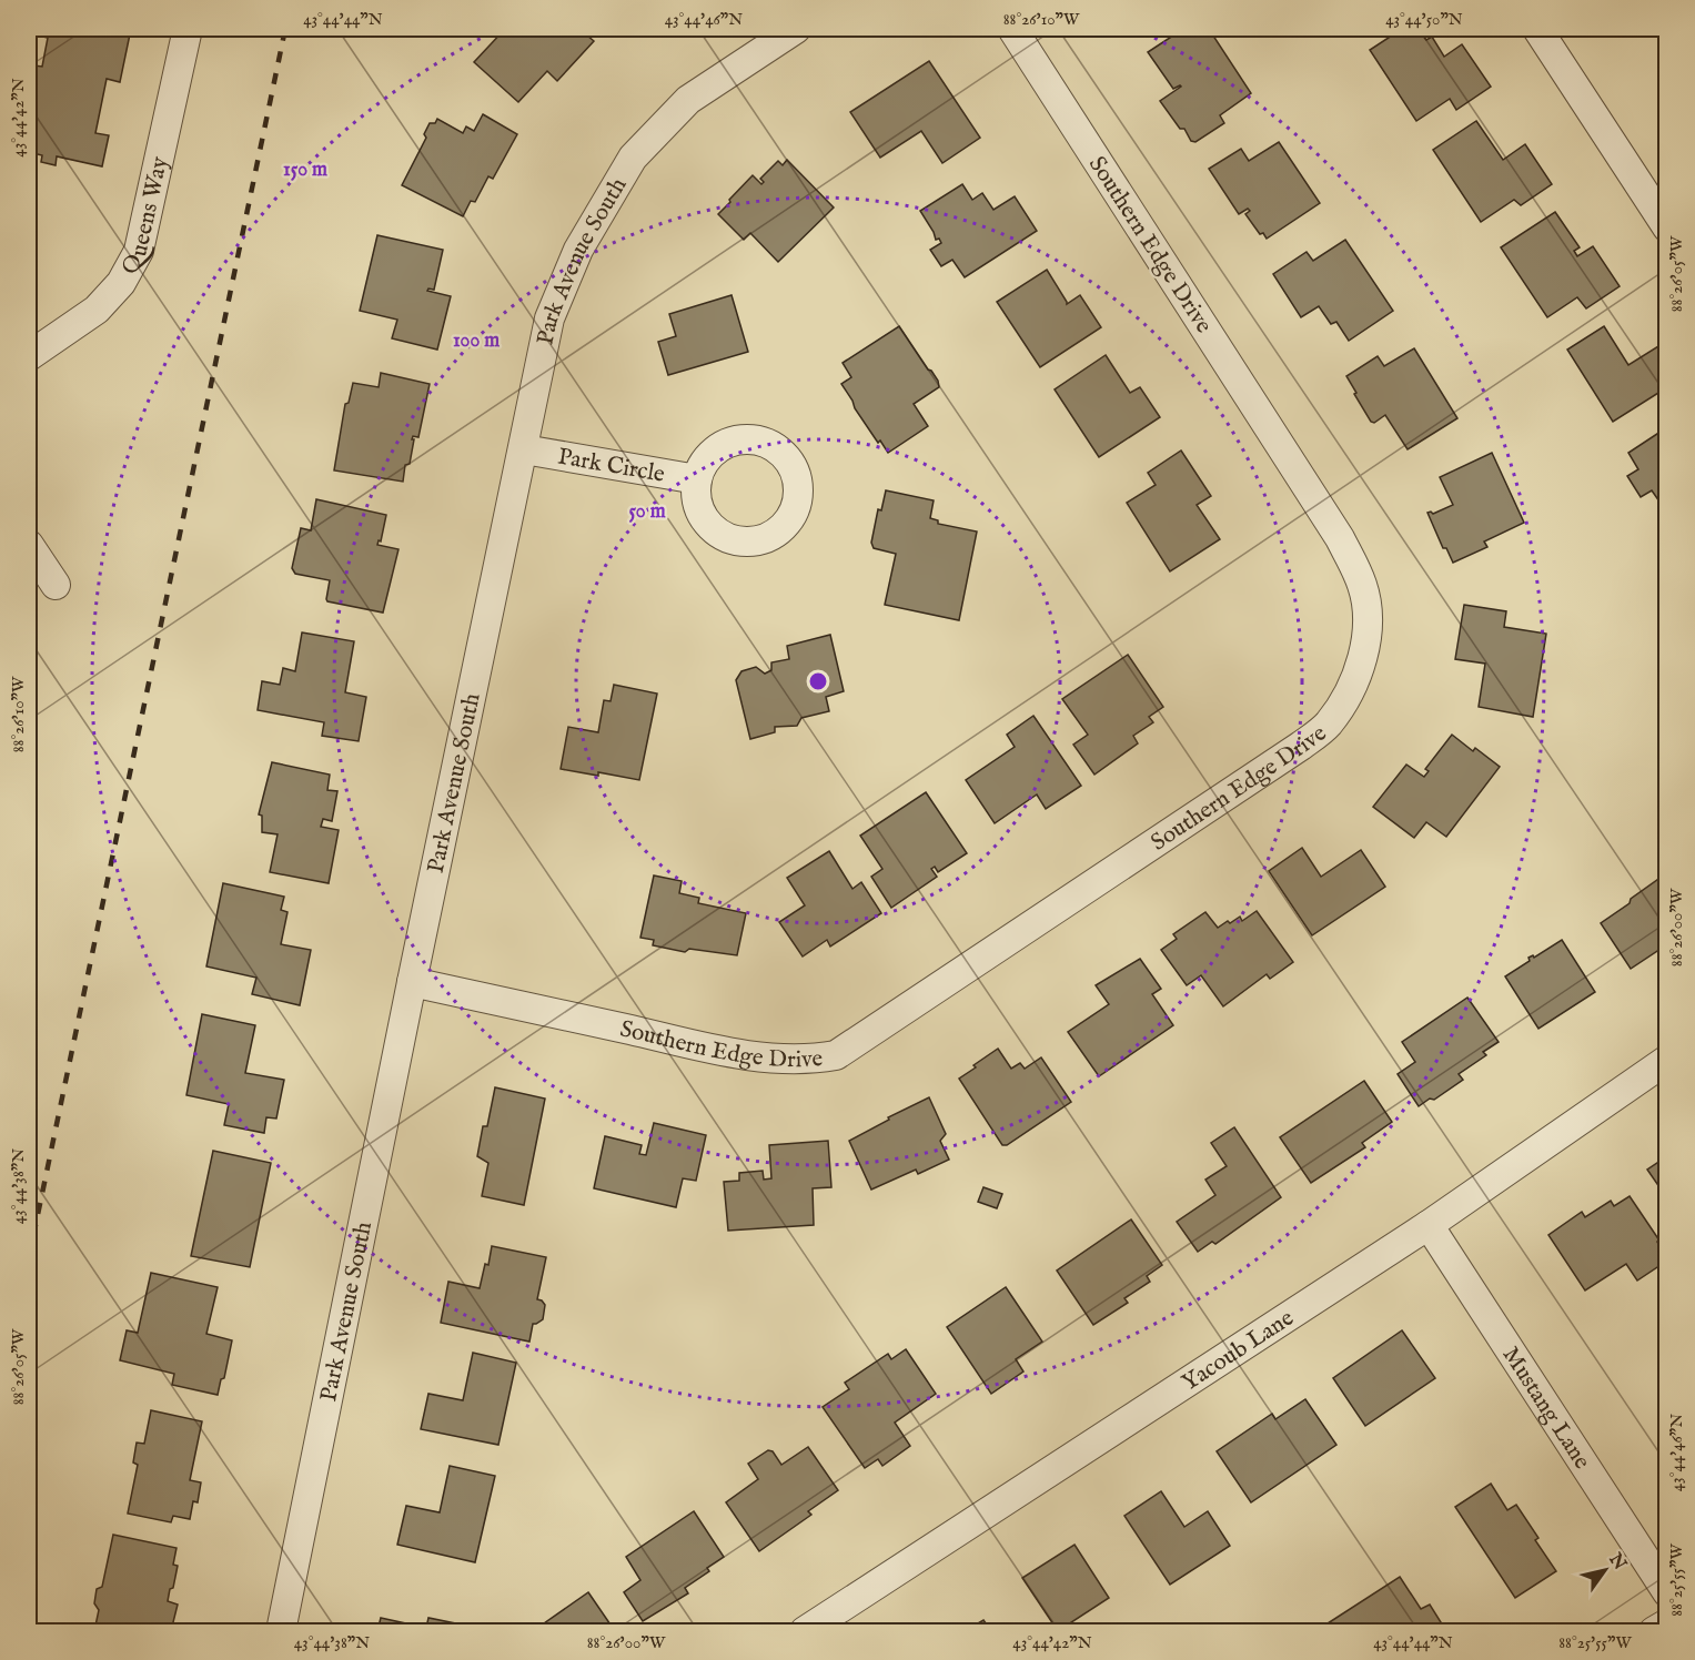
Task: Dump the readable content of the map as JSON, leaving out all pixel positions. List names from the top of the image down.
{
  "streets": {
    "street": [
      "Queens Way",
      "Southern Edge Drive",
      "Park Avenue South",
      "Park Circle",
      "Yacoub Lane",
      "Mustang Lane"
    ]
  },
  "crossings": [
    ["Southern Edge Drive", "Park Avenue South"],
    ["Park Avenue South", "Park Circle"],
    ["Yacoub Lane", "Mustang Lane"]
  ],
  "north": "top right",
  "coordinates": [
    "43°44'44\"N",
    "43°44'46\"N",
    "88°26'10\"W",
    "43°44'50\"N",
    "43°44'42\"N",
    "88°26'05\"W",
    "88°26'00\"W",
    "43°44'38\"N",
    "88°25'55\"W"
  ],
  "rings": ["150 m", "100 m", "50 m"]
}
